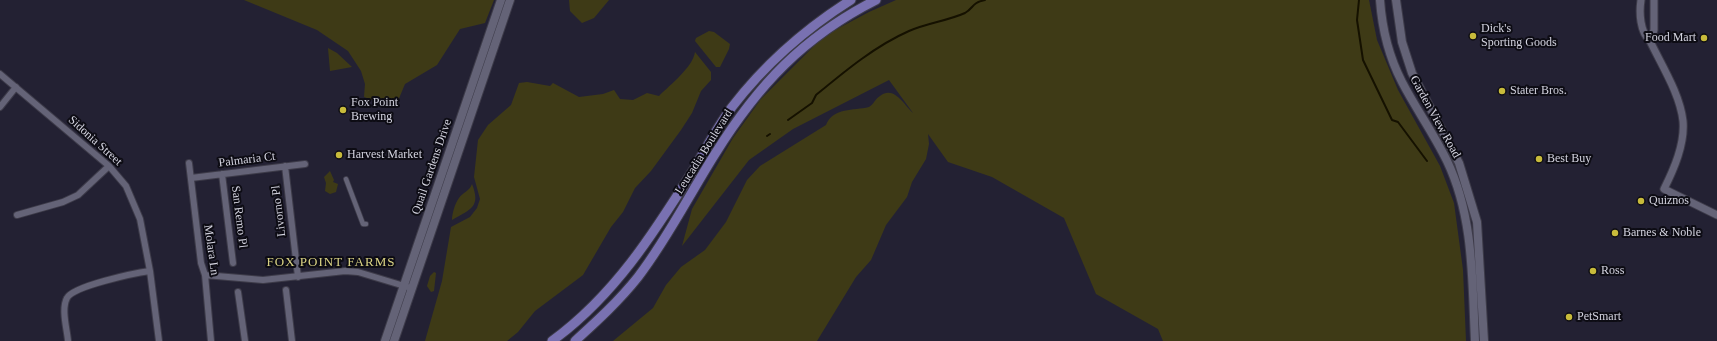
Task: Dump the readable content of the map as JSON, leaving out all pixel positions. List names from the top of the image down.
{
  "streets": {
    "main road": ["Garden View Road", "Leucadia Boulevard", "Quail Gardens Drive"],
    "street": [
      "Sidonia Street",
      "Palmaria Ct",
      "Livorno Pl",
      "San Remo Pl",
      "Molara Ln"
    ]
  },
  "crossings": [
    ["Palmaria Ct", "Livorno Pl"],
    ["Palmaria Ct", "San Remo Pl"],
    ["Palmaria Ct", "Molara Ln"]
  ],
  "districts": ["FOX POINT FARMS"],
  "places": [
    "Dick's Sporting Goods",
    "Food Mart",
    "Stater Bros.",
    "Fox Point Brewing",
    "Harvest Market",
    "Best Buy",
    "Quiznos",
    "Barnes & Noble",
    "Ross",
    "PetSmart"
  ]
}
